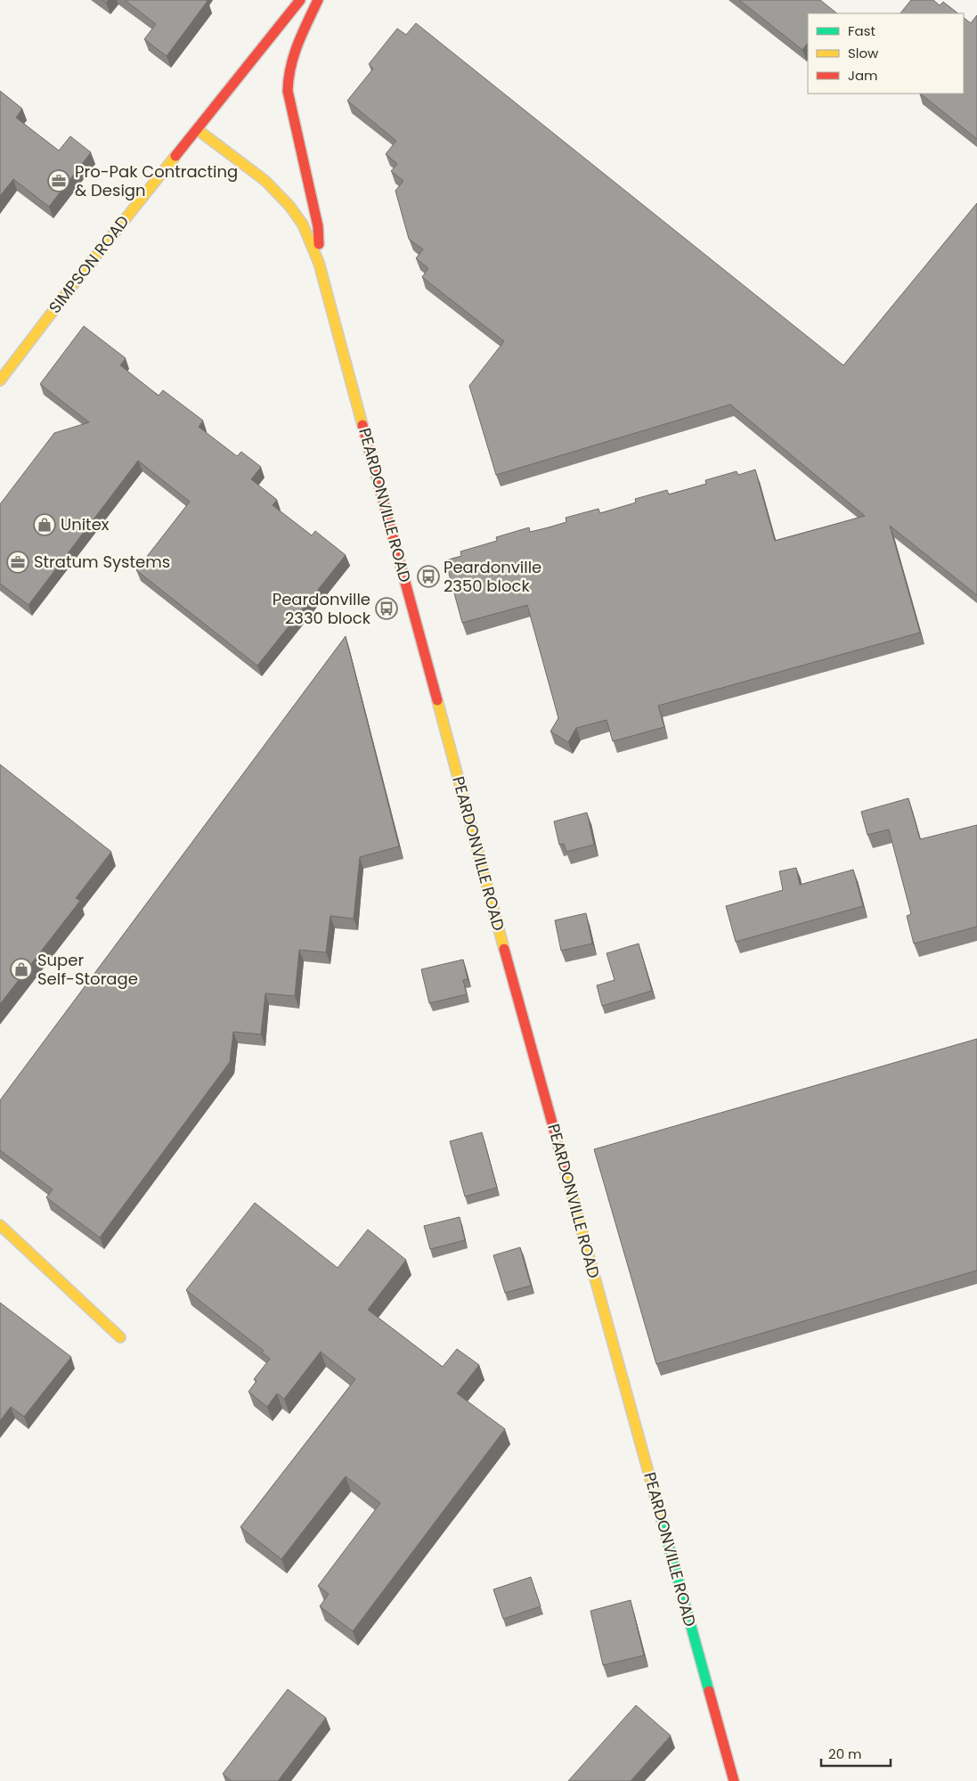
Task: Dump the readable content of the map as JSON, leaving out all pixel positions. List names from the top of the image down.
{
  "streets": {
    "street": ["SIMPSON ROAD", "PEARDONVILLE ROAD"]
  },
  "crossings": [
    ["SIMPSON ROAD", "PEARDONVILLE ROAD"]
  ],
  "places": {
    "office": ["Pro-Pak Contracting & Design", "Stratum Systems"],
    "shop": ["Unitex", "Super Self-Storage"],
    "bus stop": ["Peardonville 2350 block", "Peardonville 2330 block"]
  },
  "legend": ["Fast", "Slow", "Jam"],
  "scale_bar": "20 m"
}
